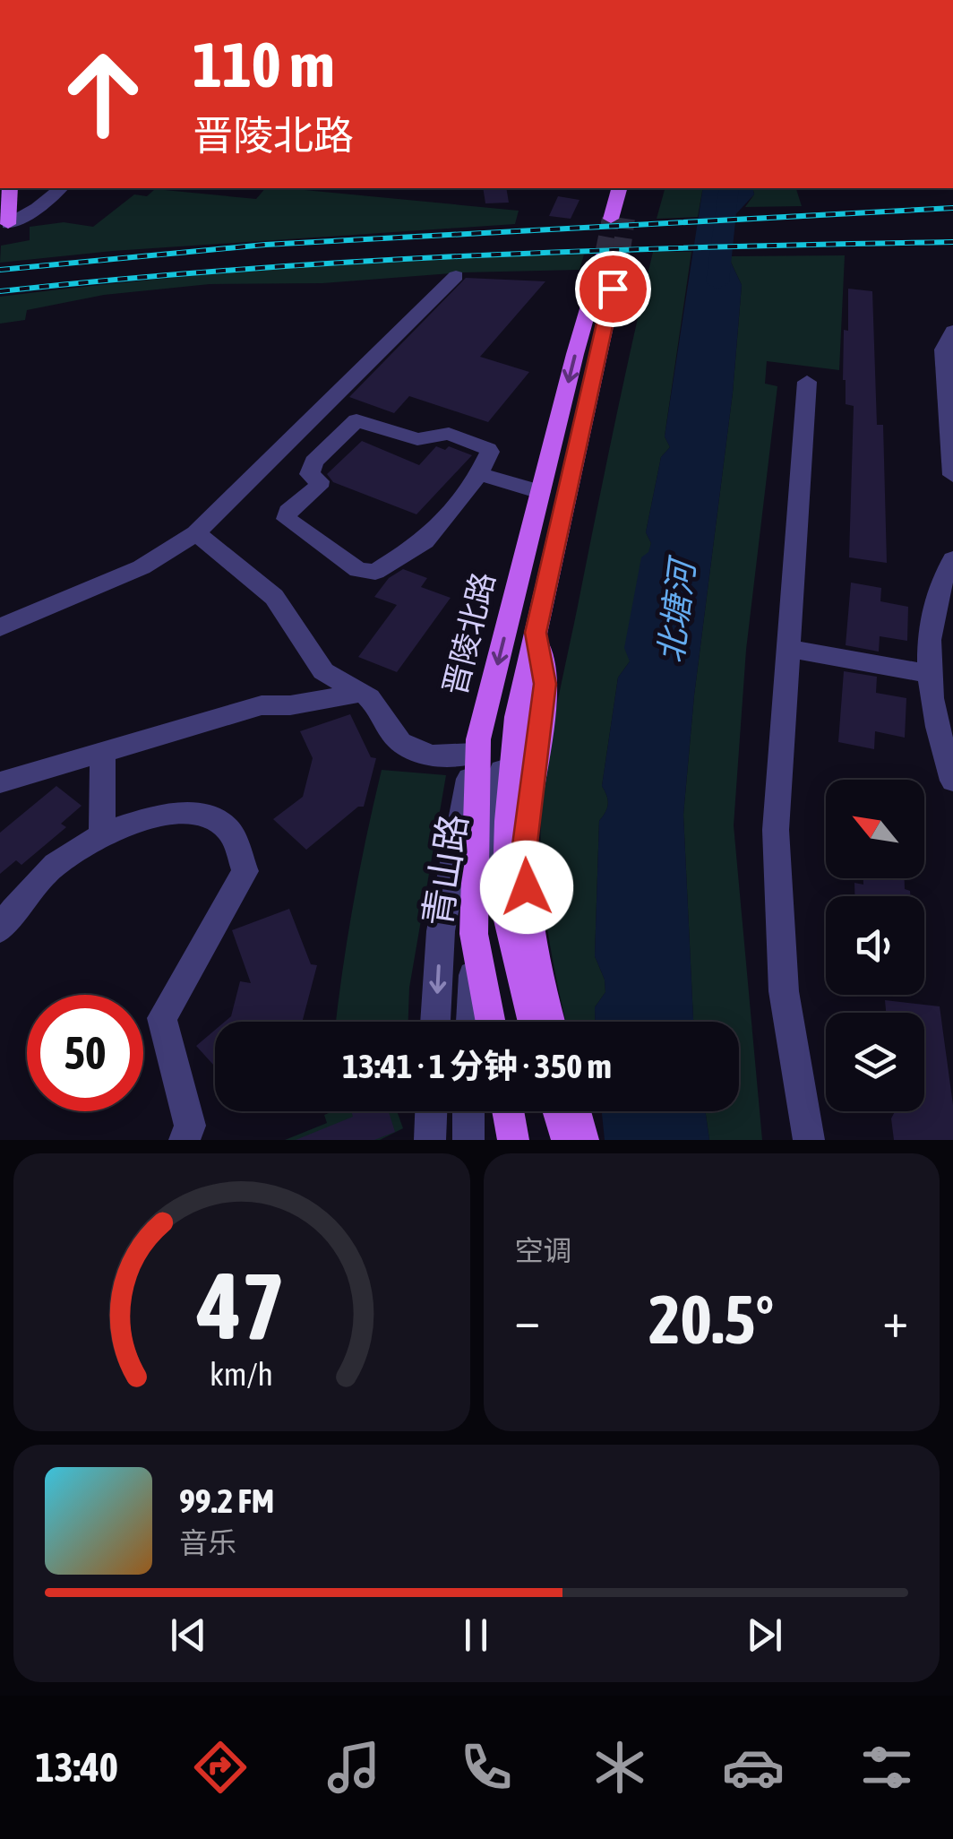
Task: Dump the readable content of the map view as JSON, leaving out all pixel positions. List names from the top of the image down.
{
  "streets": {
    "main road": ["晋陵北路"],
    "street": ["青山路"]
  },
  "crossings": [
    ["晋陵北路", "青山路"]
  ],
  "water": ["北塘河"],
  "north": "top left",
  "page": {
    "turn": ["110 m", "晋陵北路"],
    "limit": "50",
    "trip": "13:41 · 1 分钟 · 350 m",
    "tile": "空调",
    "heat": ["−", "20.5°", "+"],
    "song": ["99.2 FM", "音乐"],
    "tabs": "13:40",
    "gauge": ["47", "km/h"]
  }
}
